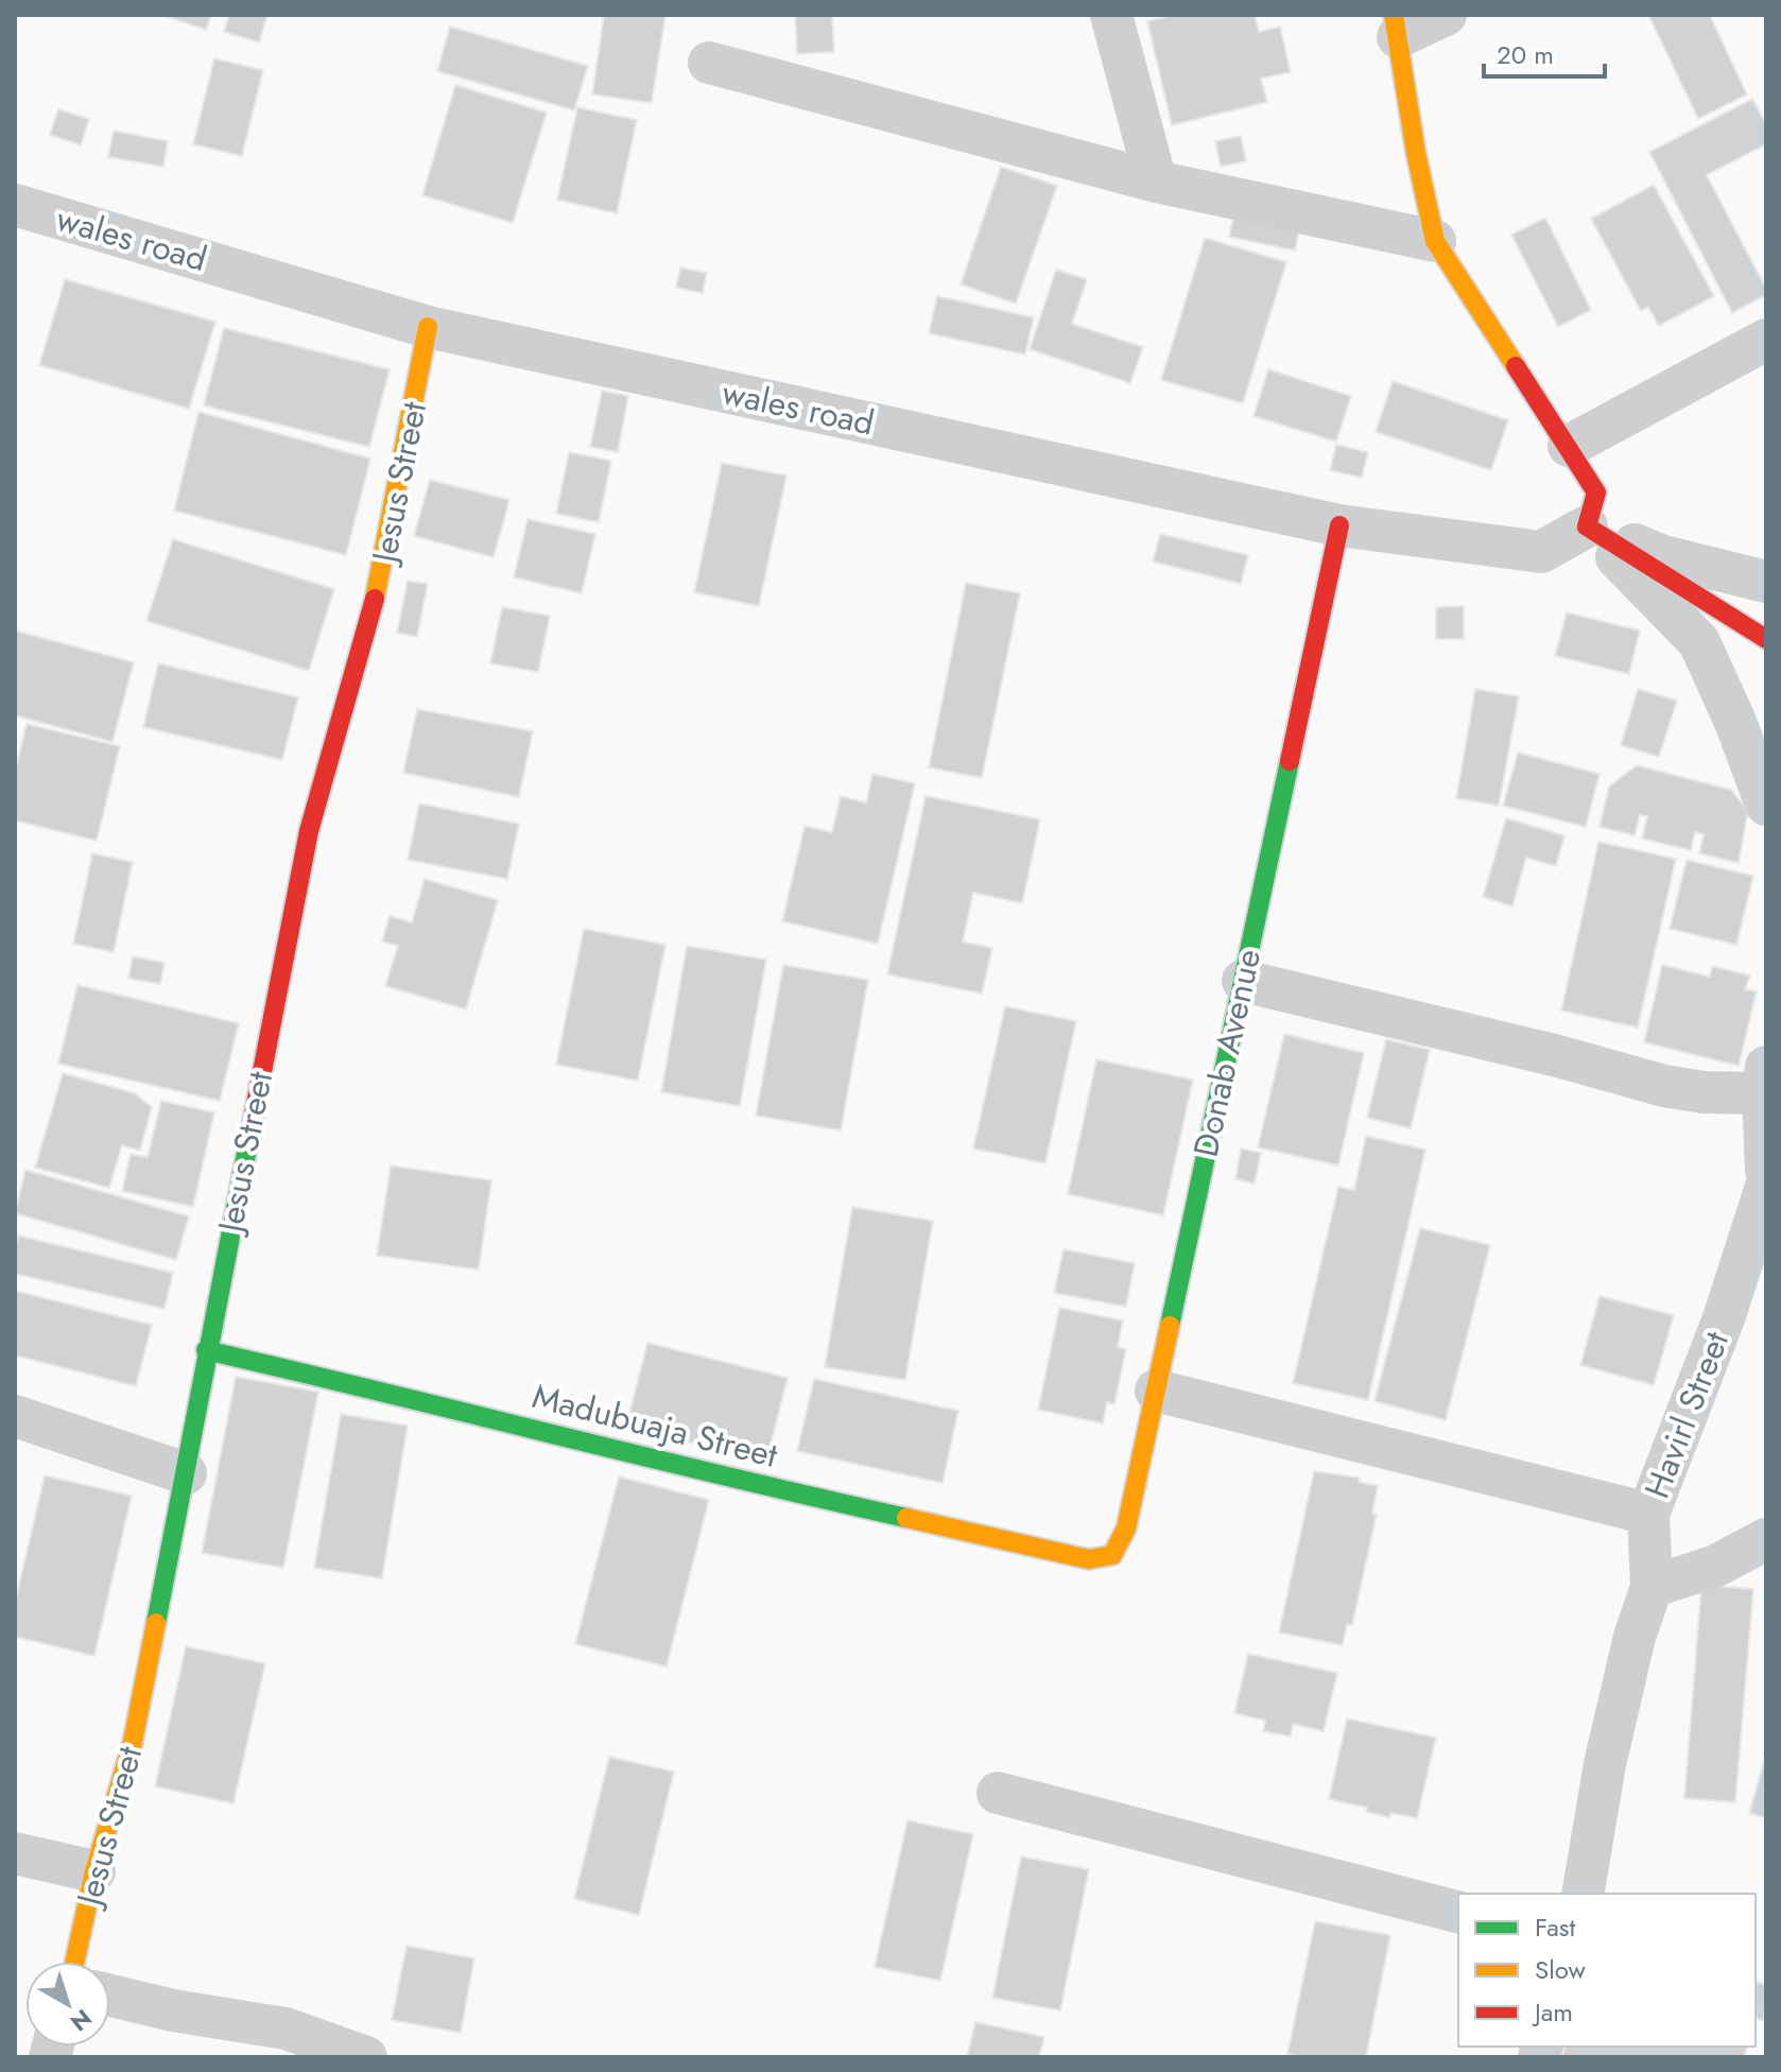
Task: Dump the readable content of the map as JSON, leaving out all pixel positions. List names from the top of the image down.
{
  "streets": {
    "street": [
      "wales road",
      "Jesus Street",
      "Donab Avenue",
      "Havirl Street",
      "Madubuaja Street"
    ]
  },
  "crossings": [
    ["wales road", "Jesus Street"],
    ["wales road", "Donab Avenue"],
    ["Jesus Street", "Madubuaja Street"],
    ["Donab Avenue", "Madubuaja Street"]
  ],
  "legend": ["Fast", "Slow", "Jam"],
  "scale_bar": "20 m",
  "north": "bottom right"
}
